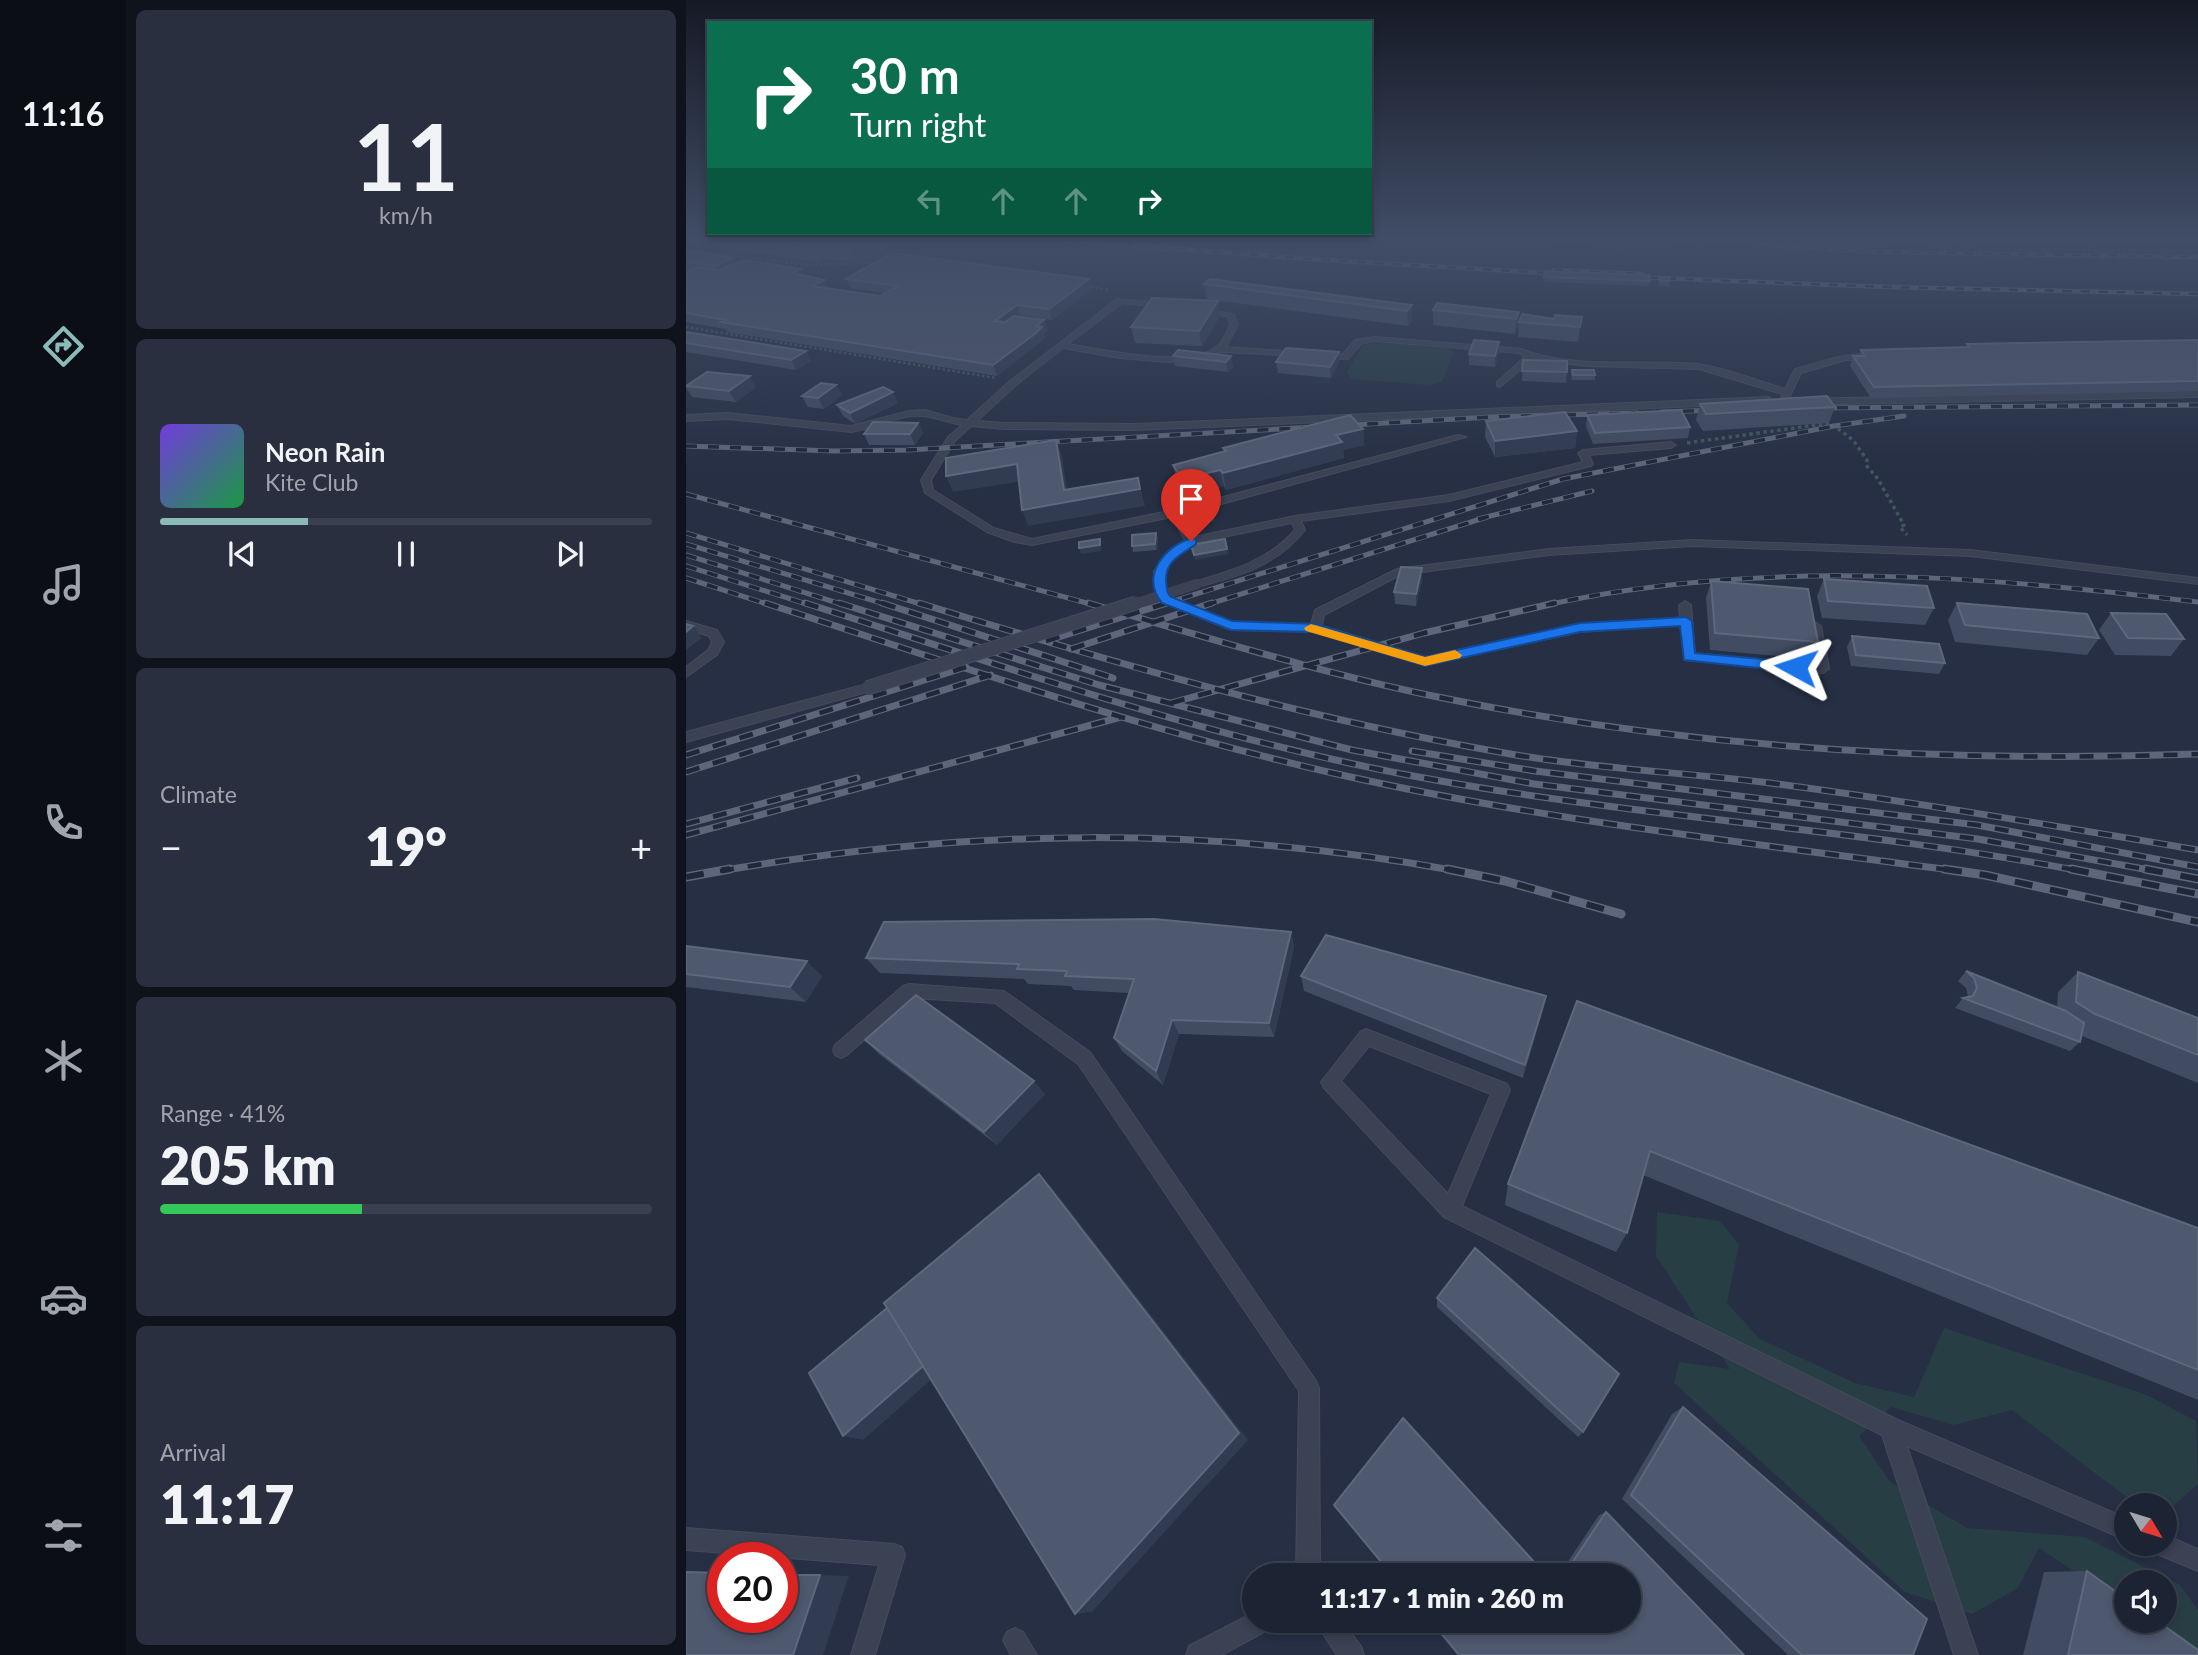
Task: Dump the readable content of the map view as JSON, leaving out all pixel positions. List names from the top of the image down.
{
  "north": "bottom right",
  "page": {
    "tabs": "11:16",
    "tile": [
      ["11", "km/h"],
      "Climate",
      ["Range · 41%", "205 km"],
      ["Arrival", "11:17"]
    ],
    "turn": ["30 m", "Turn right"],
    "song": ["Neon Rain", "Kite Club"],
    "heat": ["−", "19°", "+"],
    "limit": "20",
    "trip": "11:17 · 1 min · 260 m"
  }
}
